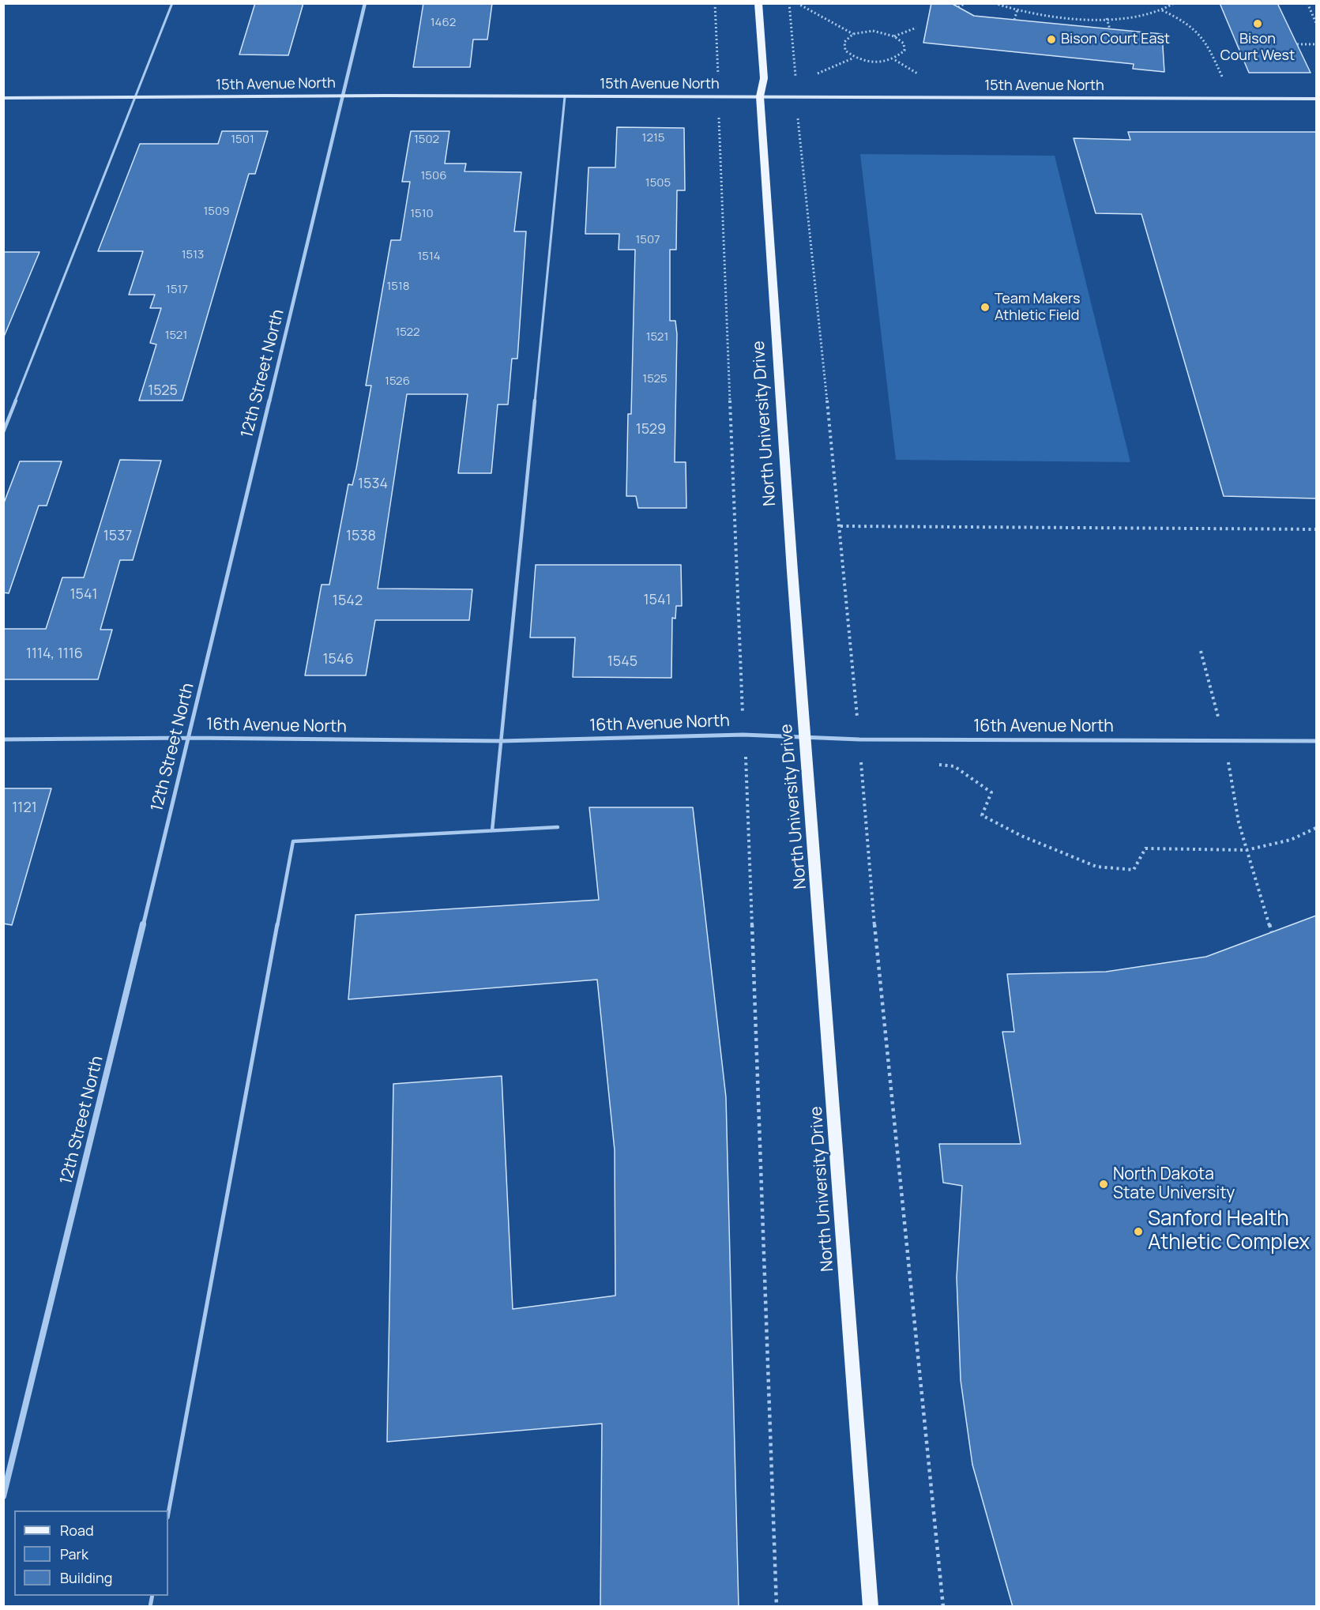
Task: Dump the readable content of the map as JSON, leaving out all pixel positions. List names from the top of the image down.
{
  "streets": {
    "main road": ["North University Drive"],
    "street": ["15th Avenue North", "12th Street North", "16th Avenue North"]
  },
  "crossings": [
    ["15th Avenue North", "12th Street North"],
    ["15th Avenue North", "North University Drive"],
    ["12th Street North", "16th Avenue North"],
    ["North University Drive", "16th Avenue North"]
  ],
  "places": [
    "Bison Court West",
    "Bison Court East",
    "Team Makers Athletic Field",
    "North Dakota State University",
    "Sanford Health Athletic Complex"
  ],
  "house_numbers": [
    "1462",
    "1215",
    "1501",
    "1502",
    "1506",
    "1505",
    "1509",
    "1510",
    "1507",
    "1513",
    "1514",
    "1518",
    "1517",
    "1522",
    "1521",
    "1521",
    "1525",
    "1526",
    "1525",
    "1529",
    "1534",
    "1537",
    "1538",
    "1541",
    "1541",
    "1542",
    "1114, 1116",
    "1546",
    "1545",
    "1121"
  ],
  "legend": ["Road", "Park", "Building"]
}
